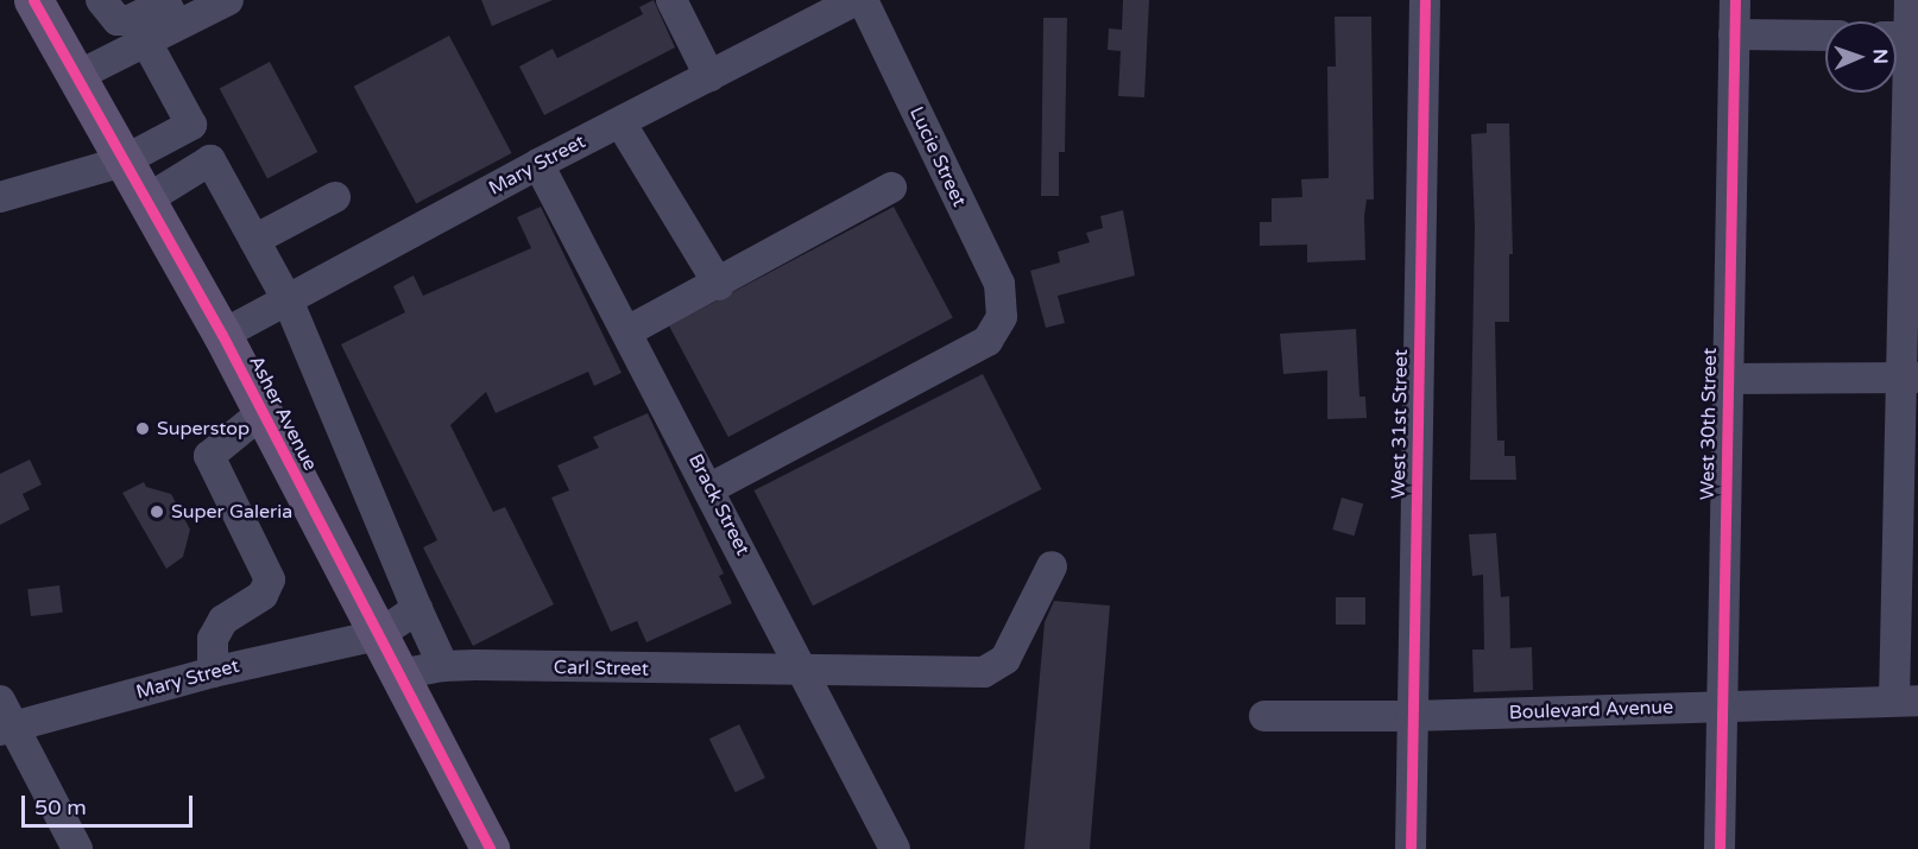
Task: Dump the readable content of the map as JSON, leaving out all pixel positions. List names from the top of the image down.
{
  "streets": {
    "main road": ["Asher Avenue"],
    "street": [
      "Lucie Street",
      "Mary Street",
      "West 31st Street",
      "West 30th Street",
      "Brack Street",
      "Carl Street",
      "Boulevard Avenue"
    ]
  },
  "crossings": [
    ["Lucie Street", "Brack Street"],
    ["Mary Street", "Asher Avenue"],
    ["Mary Street", "Brack Street"],
    ["Asher Avenue", "Carl Street"],
    ["West 31st Street", "Boulevard Avenue"],
    ["West 30th Street", "Boulevard Avenue"],
    ["Brack Street", "Carl Street"]
  ],
  "places": ["Superstop", "Super Galeria"],
  "scale_bar": "50 m",
  "north": "right"
}
